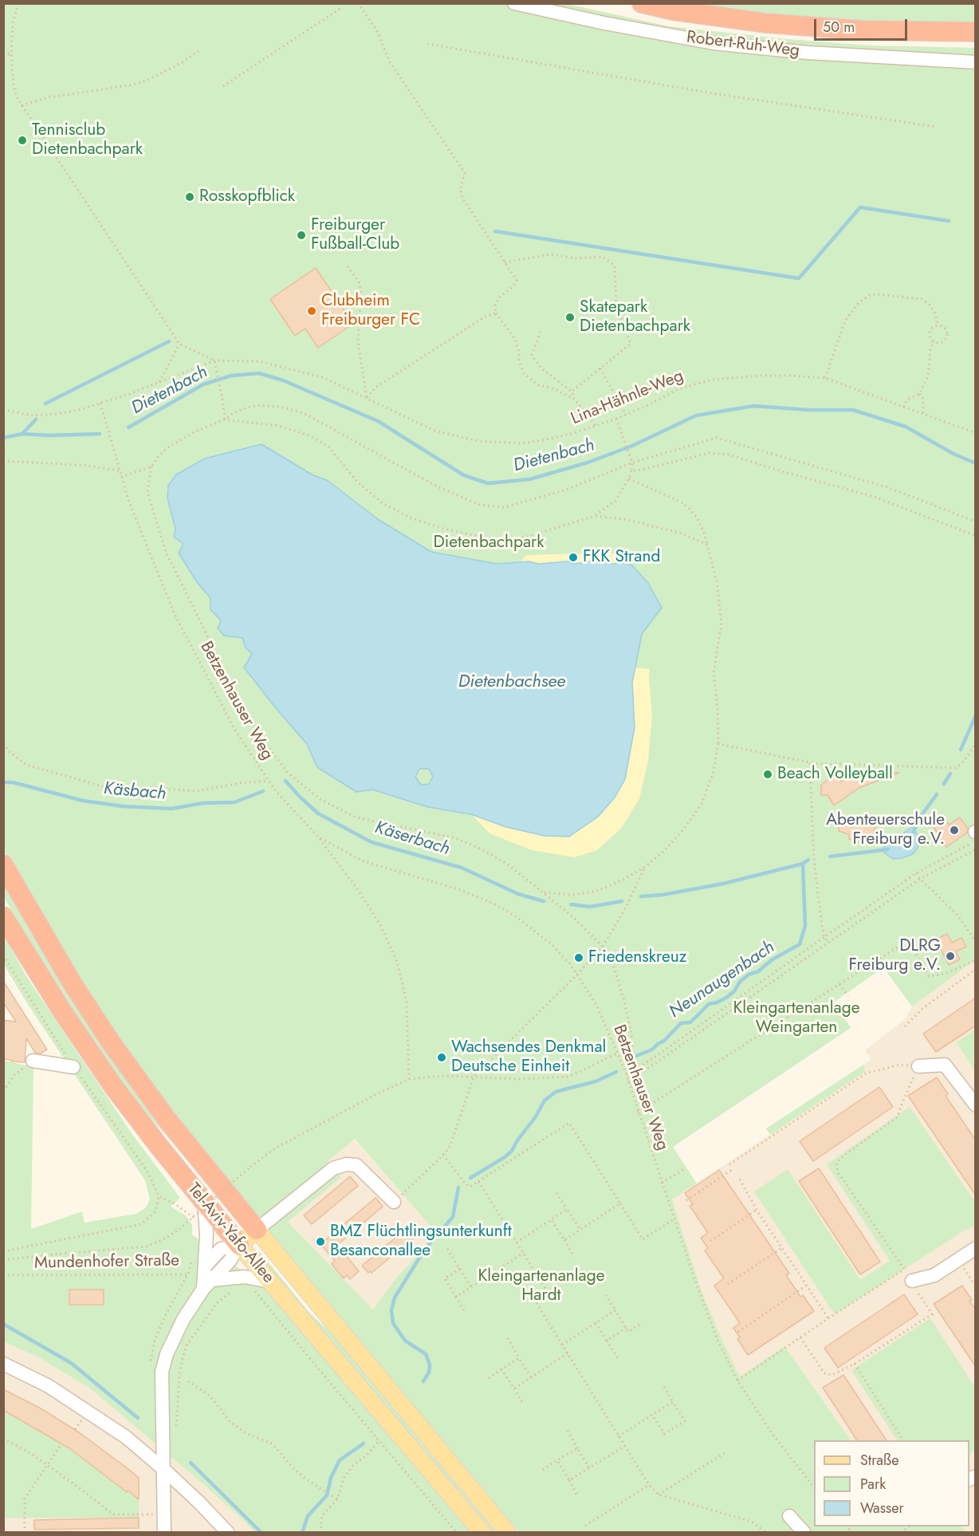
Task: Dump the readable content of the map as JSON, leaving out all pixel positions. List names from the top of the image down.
{
  "streets": {
    "highway": ["Tel-Aviv-Yafo-Allee"],
    "street": ["Robert-Ruh-Weg"],
    "path": ["Lina-Hähnle-Weg", "Betzenhauser Weg", "Mundenhofer Straße"]
  },
  "crossings": [
    ["Lina-Hähnle-Weg", "Betzenhauser Weg"]
  ],
  "water": [
    "Dietenbach",
    "Dietenbachsee",
    "Käsbach",
    "Käserbach",
    "Neunaugenbach"
  ],
  "parks": ["Dietenbachpark", "Kleingartenanlage Weingarten", "Kleingartenanlage Hardt"],
  "places": [
    "Tennisclub Dietenbachpark",
    "Rosskopfblick",
    "Freiburger Fußball-Club",
    "Clubheim Freiburger FC",
    "Skatepark Dietenbachpark",
    "FKK Strand",
    "Beach Volleyball",
    "Abenteuerschule Freiburg e.V.",
    "DLRG Freiburg e.V.",
    "Friedenskreuz",
    "Wachsendes Denkmal Deutsche Einheit",
    "BMZ Flüchtlingsunterkunft Besanconallee"
  ],
  "legend": ["Straße", "Park", "Wasser"],
  "scale_bar": "50 m"
}
